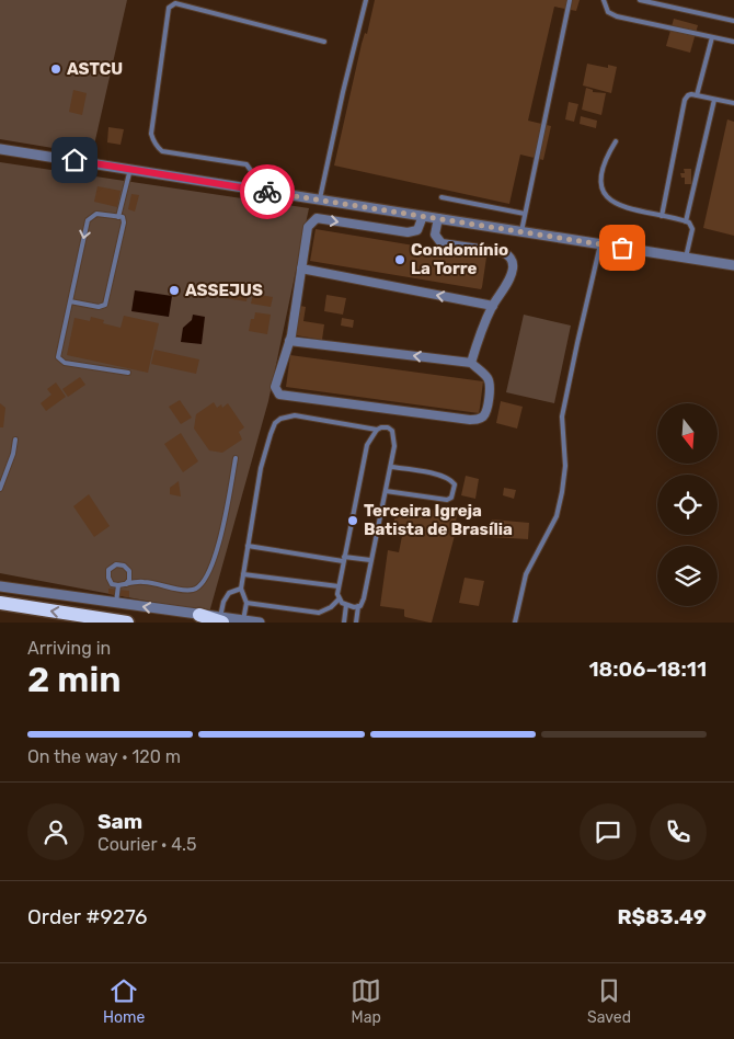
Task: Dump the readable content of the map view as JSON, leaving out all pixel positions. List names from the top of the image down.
{
  "places": [
    "ASTCU",
    "Condomínio La Torre",
    "ASSEJUS",
    "Terceira Igreja Batista de Brasília"
  ],
  "north": "bottom",
  "page": {
    "heading": ["2 min", "Arriving in", "18:06–18:11"],
    "panel": [
      "Sam",
      "Courier · 4.5",
      "Order #9276",
      "R$83.49"
    ],
    "bar": "On the way · 120 m",
    "tabs": ["Home", "Map", "Saved"]
  }
}
